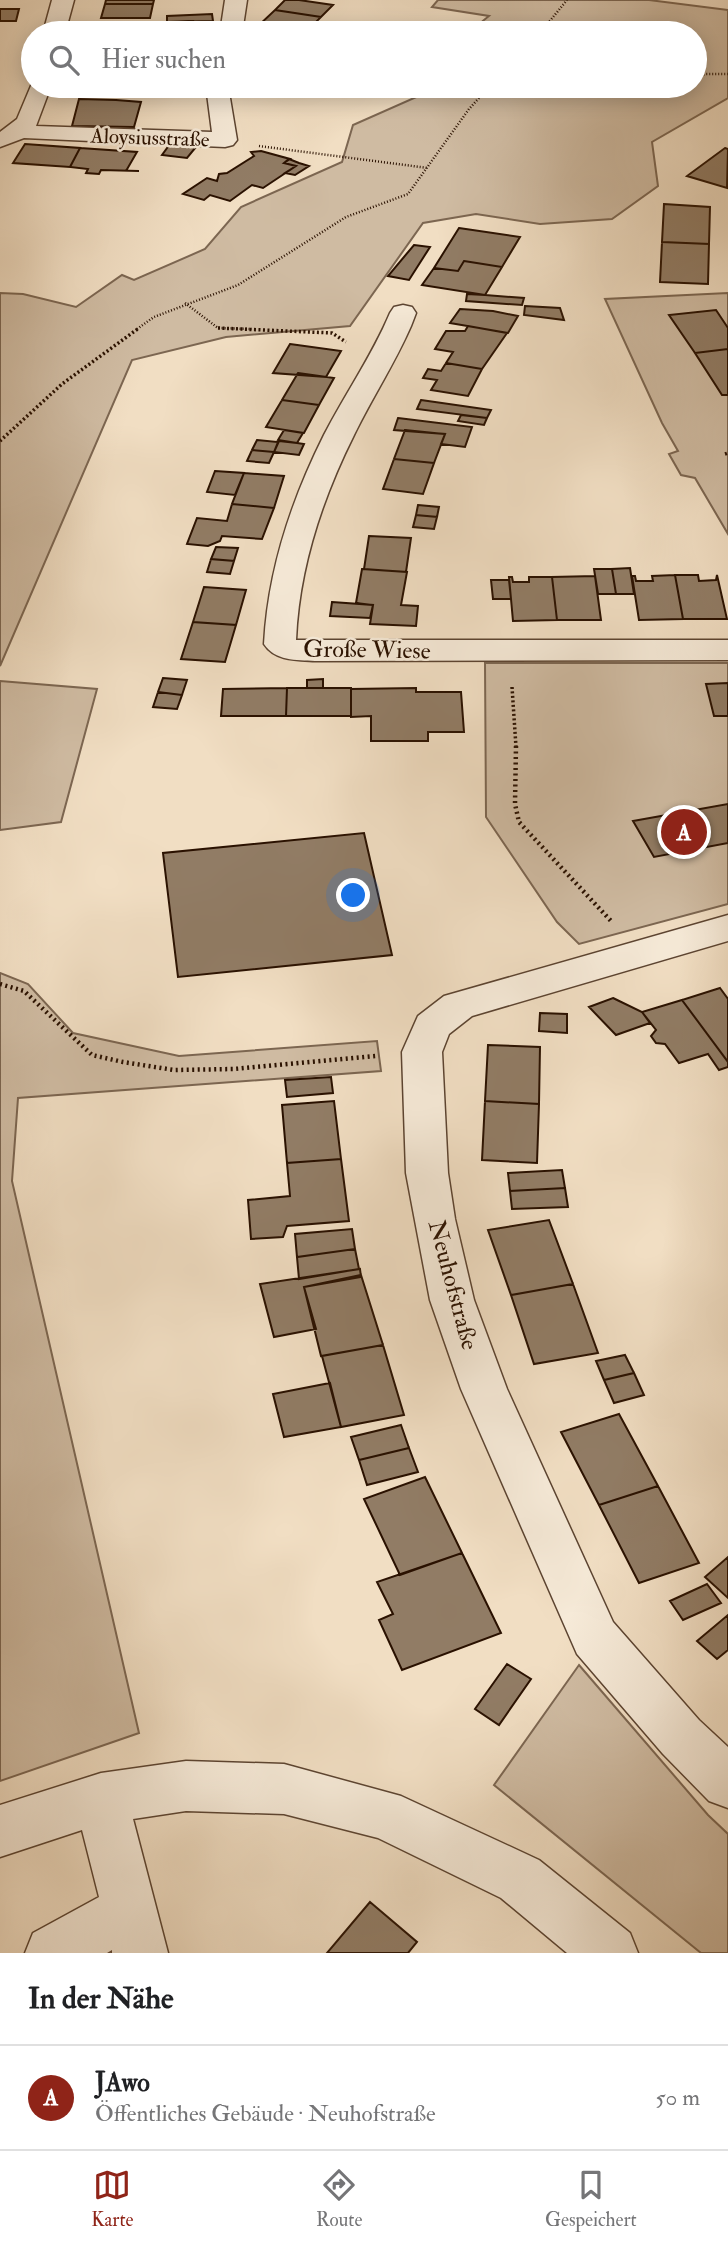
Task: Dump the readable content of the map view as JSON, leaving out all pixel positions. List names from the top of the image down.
{
  "streets": {
    "street": ["Aloysiusstraße", "Große Wiese", "Neuhofstraße"]
  },
  "page": {
    "search": "Hier suchen",
    "pins": "A",
    "heading": "In der Nähe",
    "list": [
      {
        "mark": "A",
        "name": "JAwo",
        "note": "Öffentliches Gebäude · Neuhofstraße",
        "value": "50 m"
      }
    ],
    "nav": ["Karte", "Route", "Gespeichert"]
  }
}
